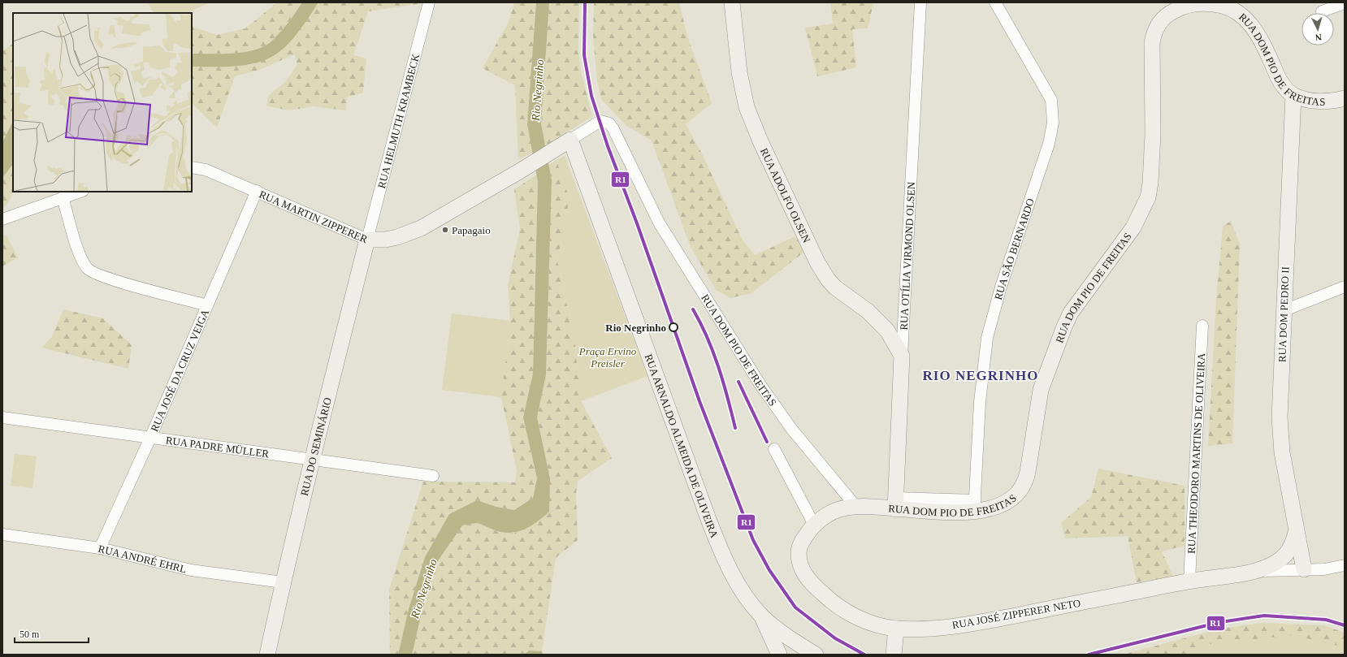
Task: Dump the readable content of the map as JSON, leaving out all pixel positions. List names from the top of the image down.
{
  "streets": {
    "street": [
      "RUA DOM PIO DE FREITAS",
      "RUA HELMUTH KRAMBECK",
      "RUA ADOLFO OLSEN",
      "RUA MARTIN ZIPPERER",
      "RUA SÃO BERNARDO",
      "RUA OTÍLIA VIRMOND OLSEN",
      "RUA DOM PEDRO II",
      "RUA JOSÉ DA CRUZ VEIGA",
      "RUA ARNALDO ALMEIDA DE OLIVEIRA",
      "RUA PADRE MÜLLER",
      "RUA DO SEMINÁRIO",
      "RUA THEODORO MARTINS DE OLIVEIRA",
      "RUA ANDRÉ EHRL",
      "RUA JOSÉ ZIPPERER NETO"
    ]
  },
  "crossings": [
    ["RUA DOM PIO DE FREITAS", "RUA MARTIN ZIPPERER"],
    ["RUA DOM PIO DE FREITAS", "RUA SÃO BERNARDO"],
    ["RUA DOM PIO DE FREITAS", "RUA OTÍLIA VIRMOND OLSEN"],
    ["RUA DOM PIO DE FREITAS", "RUA DOM PEDRO II"],
    ["RUA DOM PIO DE FREITAS", "RUA ARNALDO ALMEIDA DE OLIVEIRA"],
    ["RUA DOM PIO DE FREITAS", "RUA JOSÉ ZIPPERER NETO"],
    ["RUA HELMUTH KRAMBECK", "RUA MARTIN ZIPPERER"],
    ["RUA HELMUTH KRAMBECK", "RUA DO SEMINÁRIO"],
    ["RUA ADOLFO OLSEN", "RUA OTÍLIA VIRMOND OLSEN"],
    ["RUA MARTIN ZIPPERER", "RUA JOSÉ DA CRUZ VEIGA"],
    ["RUA MARTIN ZIPPERER", "RUA DO SEMINÁRIO"],
    ["RUA DOM PEDRO II", "RUA JOSÉ ZIPPERER NETO"],
    ["RUA JOSÉ DA CRUZ VEIGA", "RUA PADRE MÜLLER"],
    ["RUA JOSÉ DA CRUZ VEIGA", "RUA ANDRÉ EHRL"],
    ["RUA PADRE MÜLLER", "RUA DO SEMINÁRIO"],
    ["RUA DO SEMINÁRIO", "RUA ANDRÉ EHRL"],
    ["RUA THEODORO MARTINS DE OLIVEIRA", "RUA JOSÉ ZIPPERER NETO"]
  ],
  "districts": ["RIO NEGRINHO"],
  "water": ["Rio Negrinho"],
  "parks": ["Praça Ervino Preisler"],
  "places": ["Papagaio", "Rio Negrinho"],
  "lines": ["transit line R1"],
  "scale_bar": "50 m",
  "north": "bottom"
}
